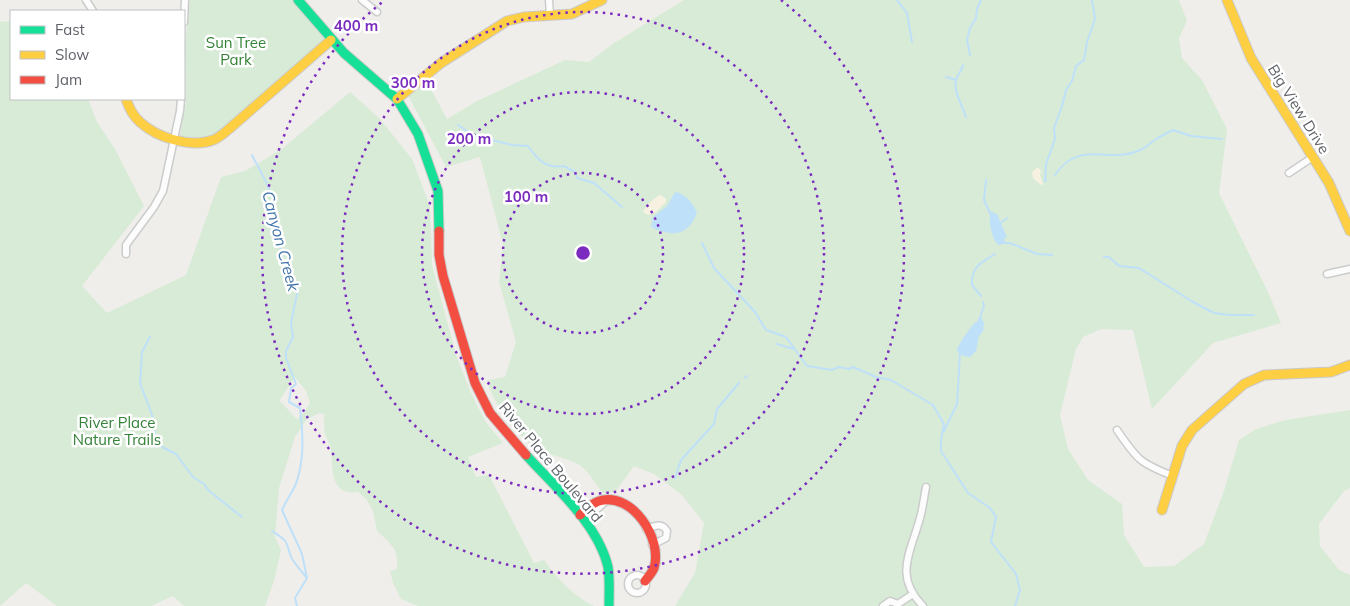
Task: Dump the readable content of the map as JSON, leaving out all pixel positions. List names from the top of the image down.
{
  "streets": {
    "street": ["Big View Drive", "River Place Boulevard"]
  },
  "water": ["Canyon Creek"],
  "parks": ["Sun Tree Park", "River Place Nature Trails"],
  "legend": ["Fast", "Slow", "Jam"],
  "rings": [
    "400 m",
    "300 m",
    "200 m",
    "100 m"
  ]
}
